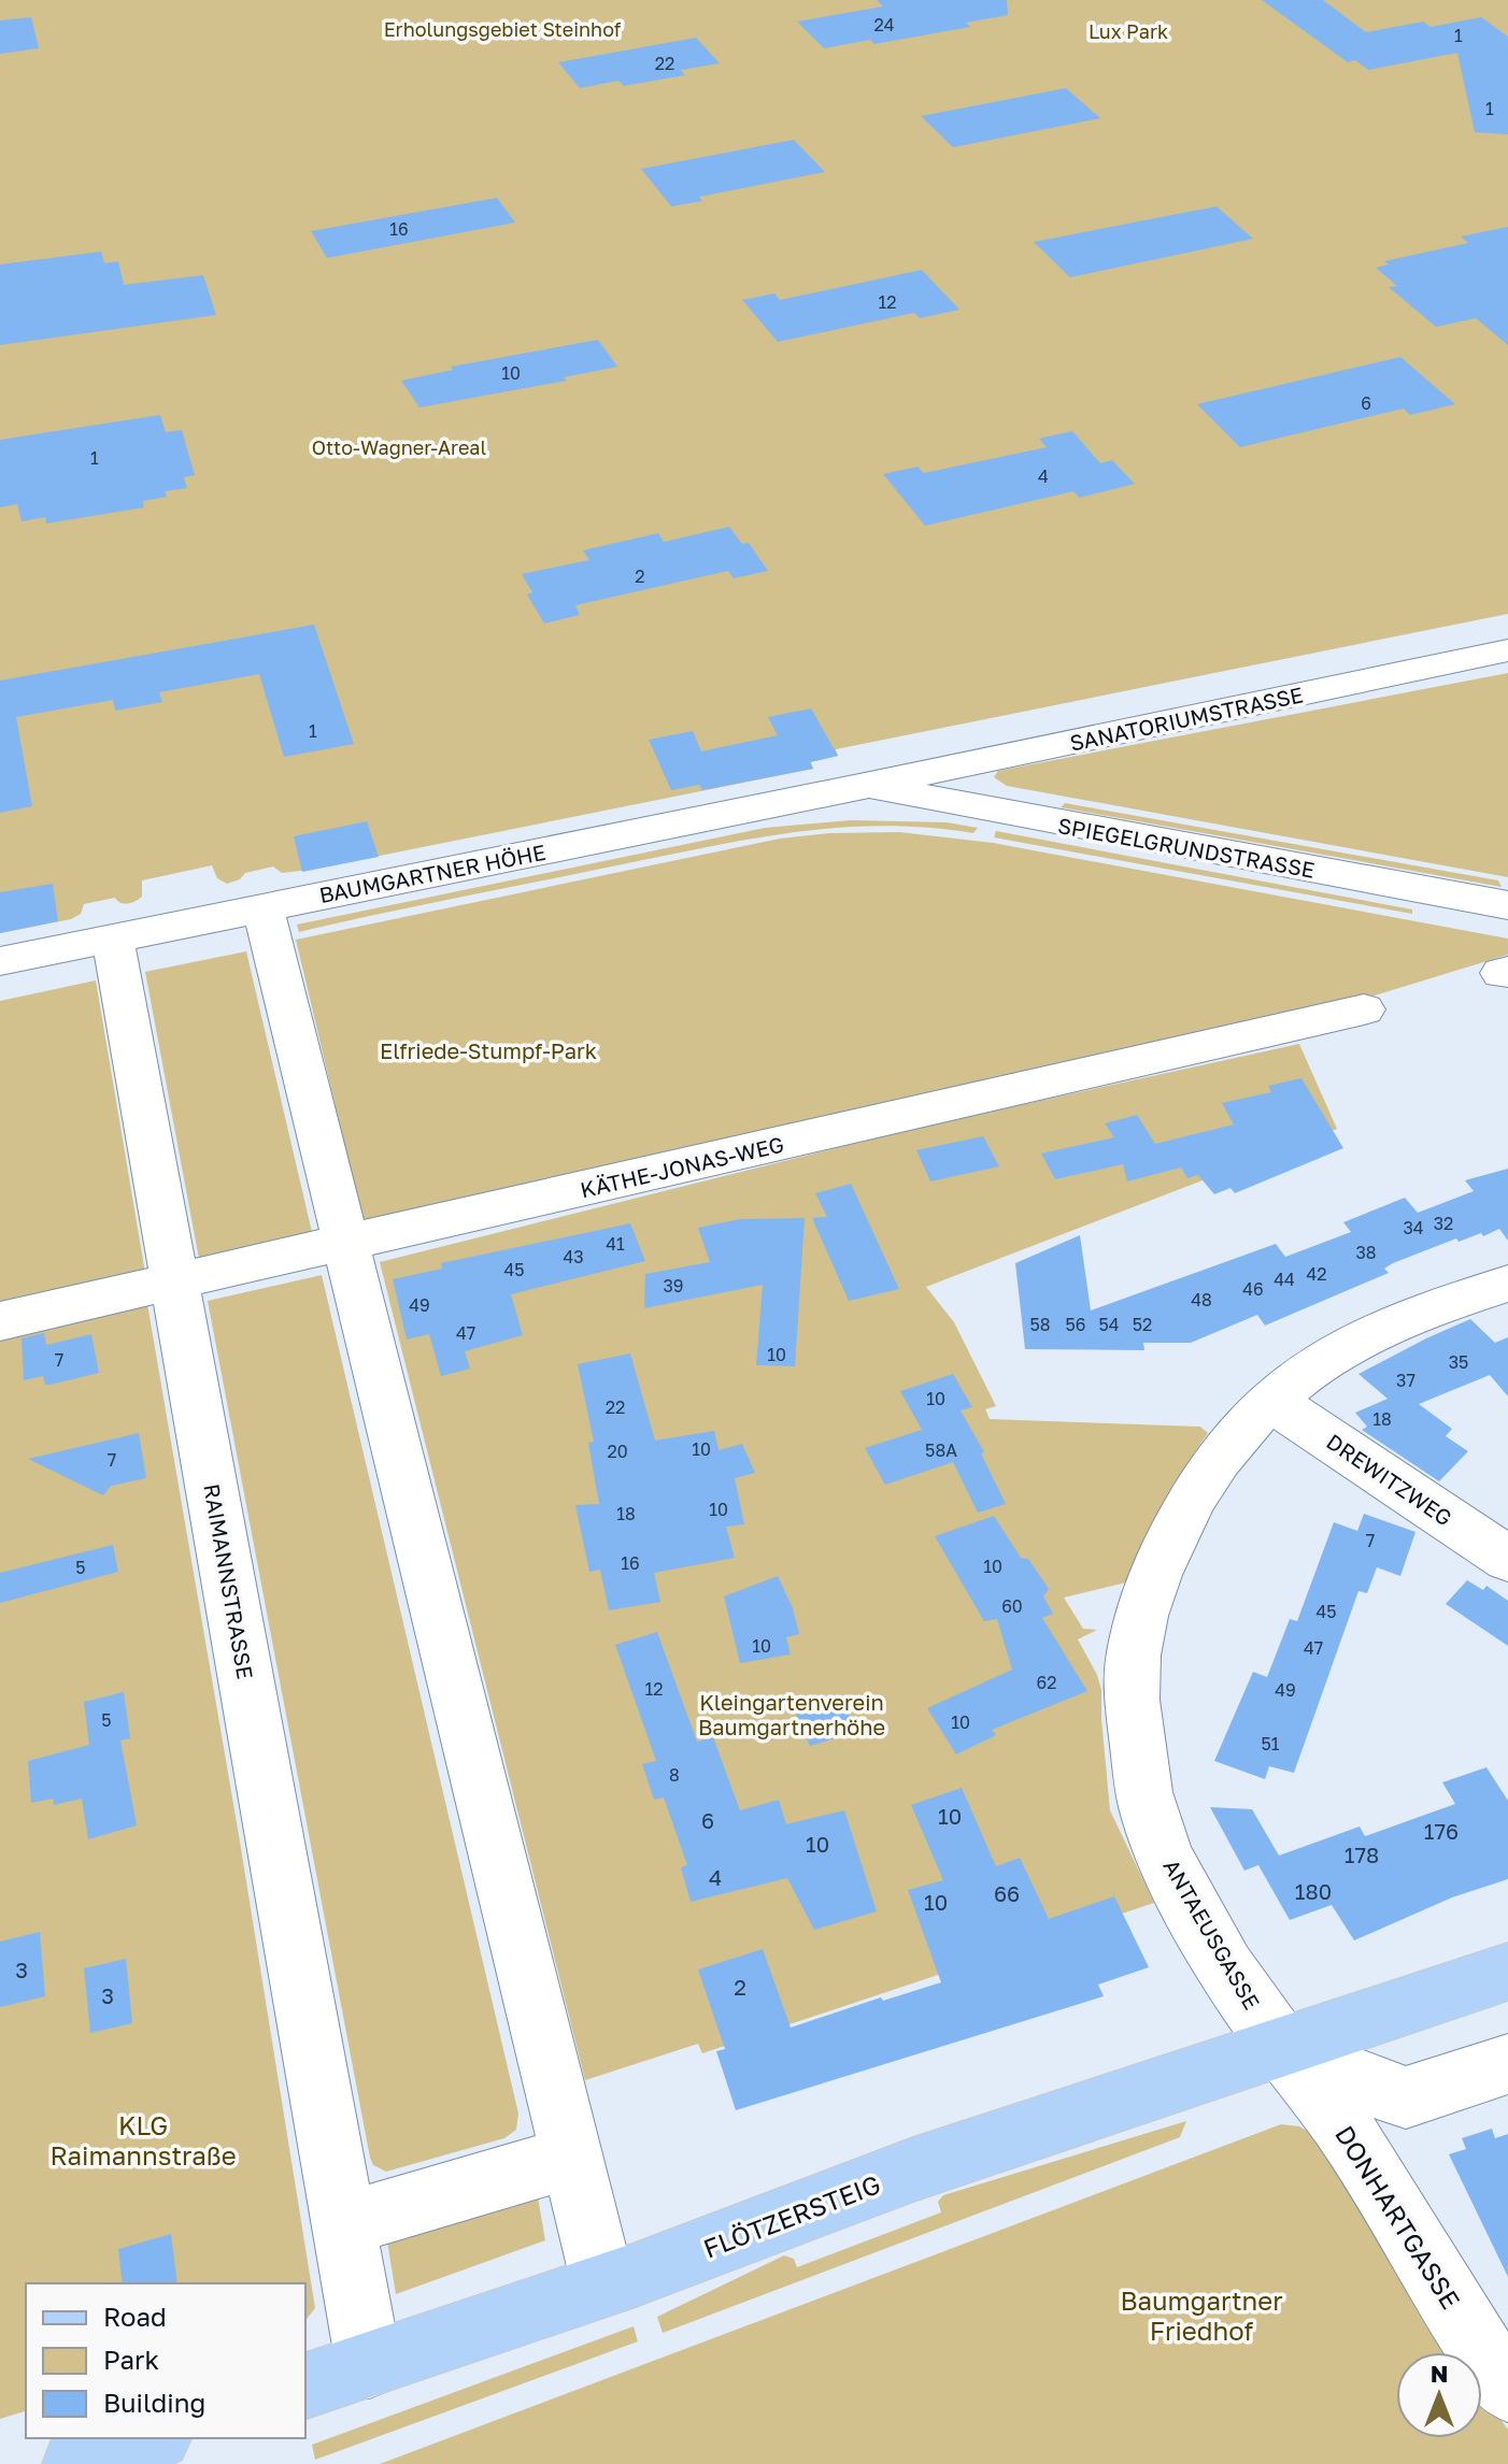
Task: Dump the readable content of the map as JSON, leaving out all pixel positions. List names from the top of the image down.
{
  "streets": {
    "main road": ["FLÖTZERSTEIG"],
    "street": [
      "SANATORIUMSTRASSE",
      "SPIEGELGRUNDSTRASSE",
      "BAUMGARTNER HÖHE",
      "KÄTHE-JONAS-WEG",
      "DREWITZWEG",
      "RAIMANNSTRASSE",
      "ANTAEUSGASSE",
      "DONHARTGASSE"
    ]
  },
  "crossings": [
    ["SANATORIUMSTRASSE", "SPIEGELGRUNDSTRASSE"],
    ["SANATORIUMSTRASSE", "BAUMGARTNER HÖHE"],
    ["SPIEGELGRUNDSTRASSE", "BAUMGARTNER HÖHE"],
    ["BAUMGARTNER HÖHE", "RAIMANNSTRASSE"],
    ["KÄTHE-JONAS-WEG", "RAIMANNSTRASSE"],
    ["DREWITZWEG", "ANTAEUSGASSE"],
    ["RAIMANNSTRASSE", "FLÖTZERSTEIG"],
    ["ANTAEUSGASSE", "FLÖTZERSTEIG"],
    ["ANTAEUSGASSE", "DONHARTGASSE"],
    ["FLÖTZERSTEIG", "DONHARTGASSE"]
  ],
  "parks": [
    "Erholungsgebiet Steinhof",
    "Lux Park",
    "Otto-Wagner-Areal",
    "Elfriede-Stumpf-Park",
    "Kleingartenverein Baumgartnerhöhe",
    "KLG Raimannstraße",
    "Baumgartner Friedhof"
  ],
  "house_numbers": [
    "24",
    "1",
    "22",
    "1",
    "16",
    "12",
    "10",
    "6",
    "1",
    "4",
    "2",
    "1",
    "32",
    "34",
    "41",
    "38",
    "43",
    "45",
    "42",
    "44",
    "39",
    "46",
    "48",
    "49",
    "58",
    "56",
    "54",
    "52",
    "47",
    "10",
    "7",
    "35",
    "37",
    "10",
    "22",
    "18",
    "10",
    "58A",
    "20",
    "7",
    "10",
    "18",
    "7",
    "16",
    "10",
    "5",
    "60",
    "45",
    "10",
    "47",
    "62",
    "12",
    "49",
    "5",
    "10",
    "51",
    "8",
    "10",
    "6",
    "176",
    "10",
    "178",
    "4",
    "180",
    "66",
    "10",
    "3",
    "2",
    "3"
  ],
  "legend": ["Road", "Park", "Building"],
  "north": "top"
}
